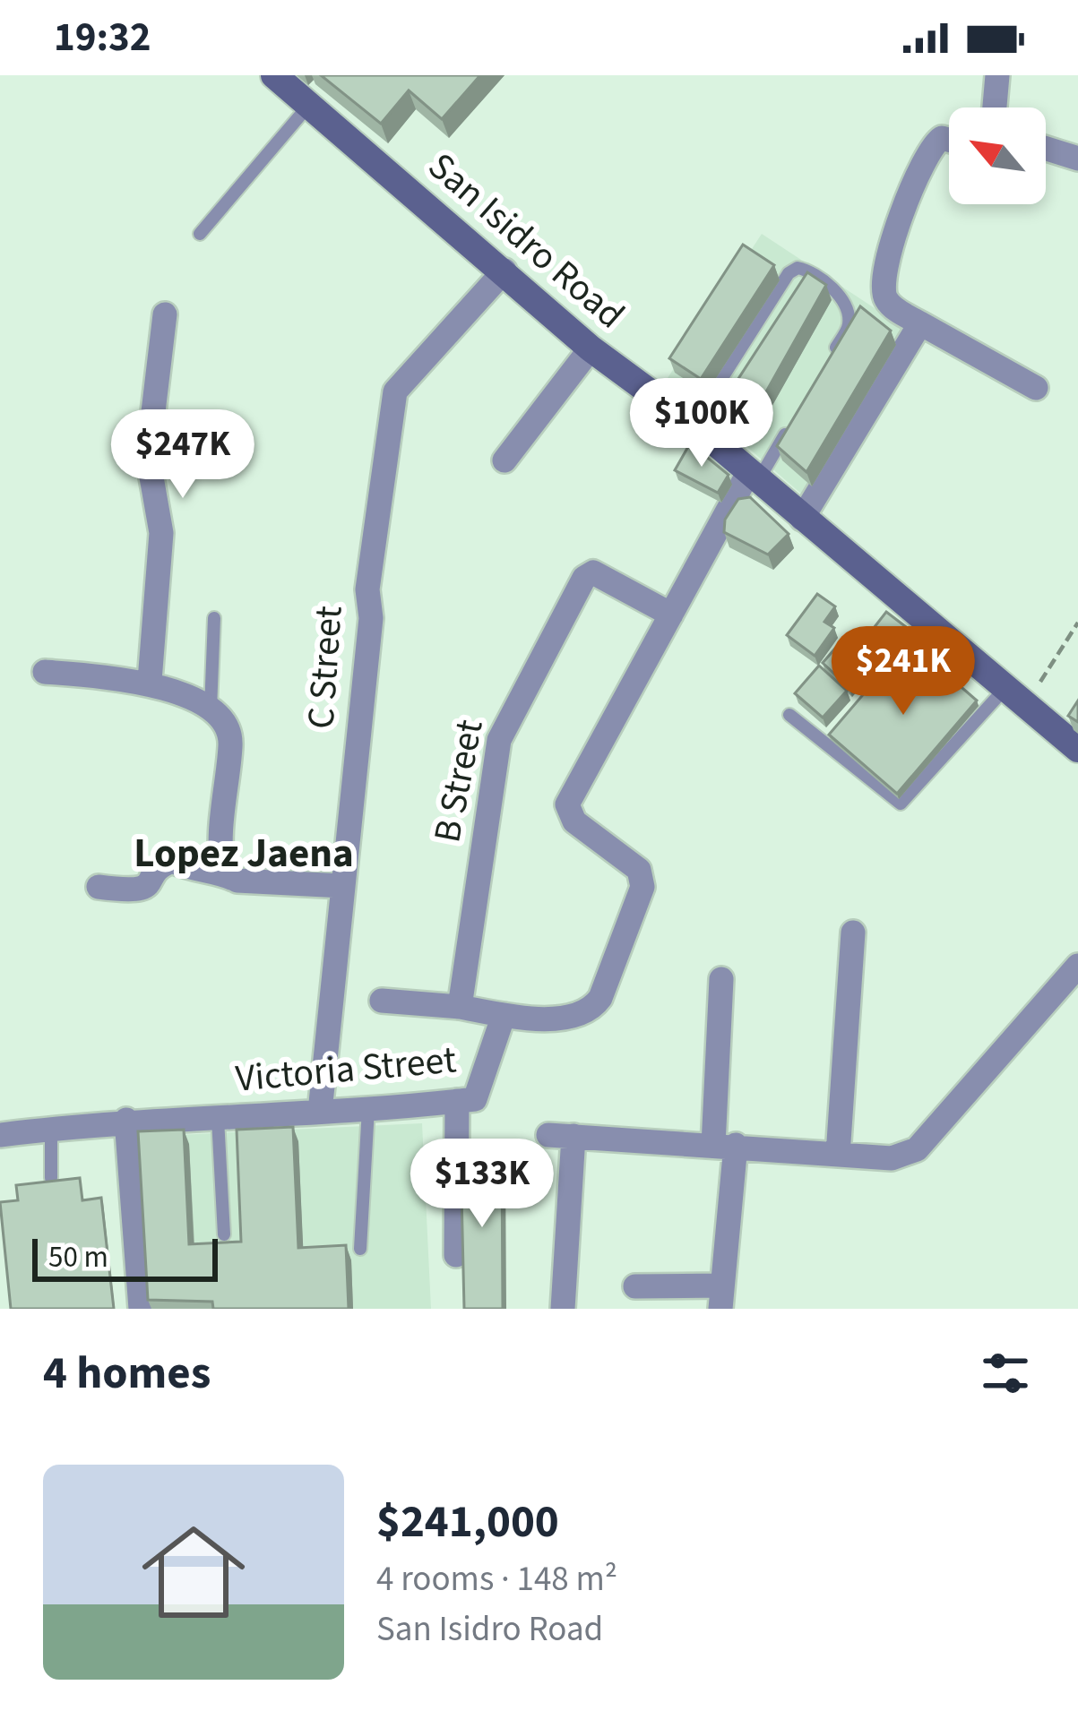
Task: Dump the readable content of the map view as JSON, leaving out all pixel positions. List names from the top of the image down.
{
  "streets": {
    "street": [
      "San Isidro Road",
      "C Street",
      "B Street",
      "Victoria Street"
    ]
  },
  "crossings": [
    ["San Isidro Road", "C Street"],
    ["San Isidro Road", "Victoria Street"],
    ["C Street", "Victoria Street"],
    ["B Street", "Victoria Street"]
  ],
  "districts": ["Lopez Jaena"],
  "scale_bar": "50 m",
  "north": "top left",
  "page": {
    "status": "19:32",
    "price": [
      "$100K",
      "$247K",
      "$241K",
      "$133K"
    ],
    "scale": "50 m",
    "heading": "4 homes",
    "list": [
      {
        "name": "$241,000",
        "note": "4 rooms · 148 m² · San Isidro Road"
      }
    ]
  }
}
